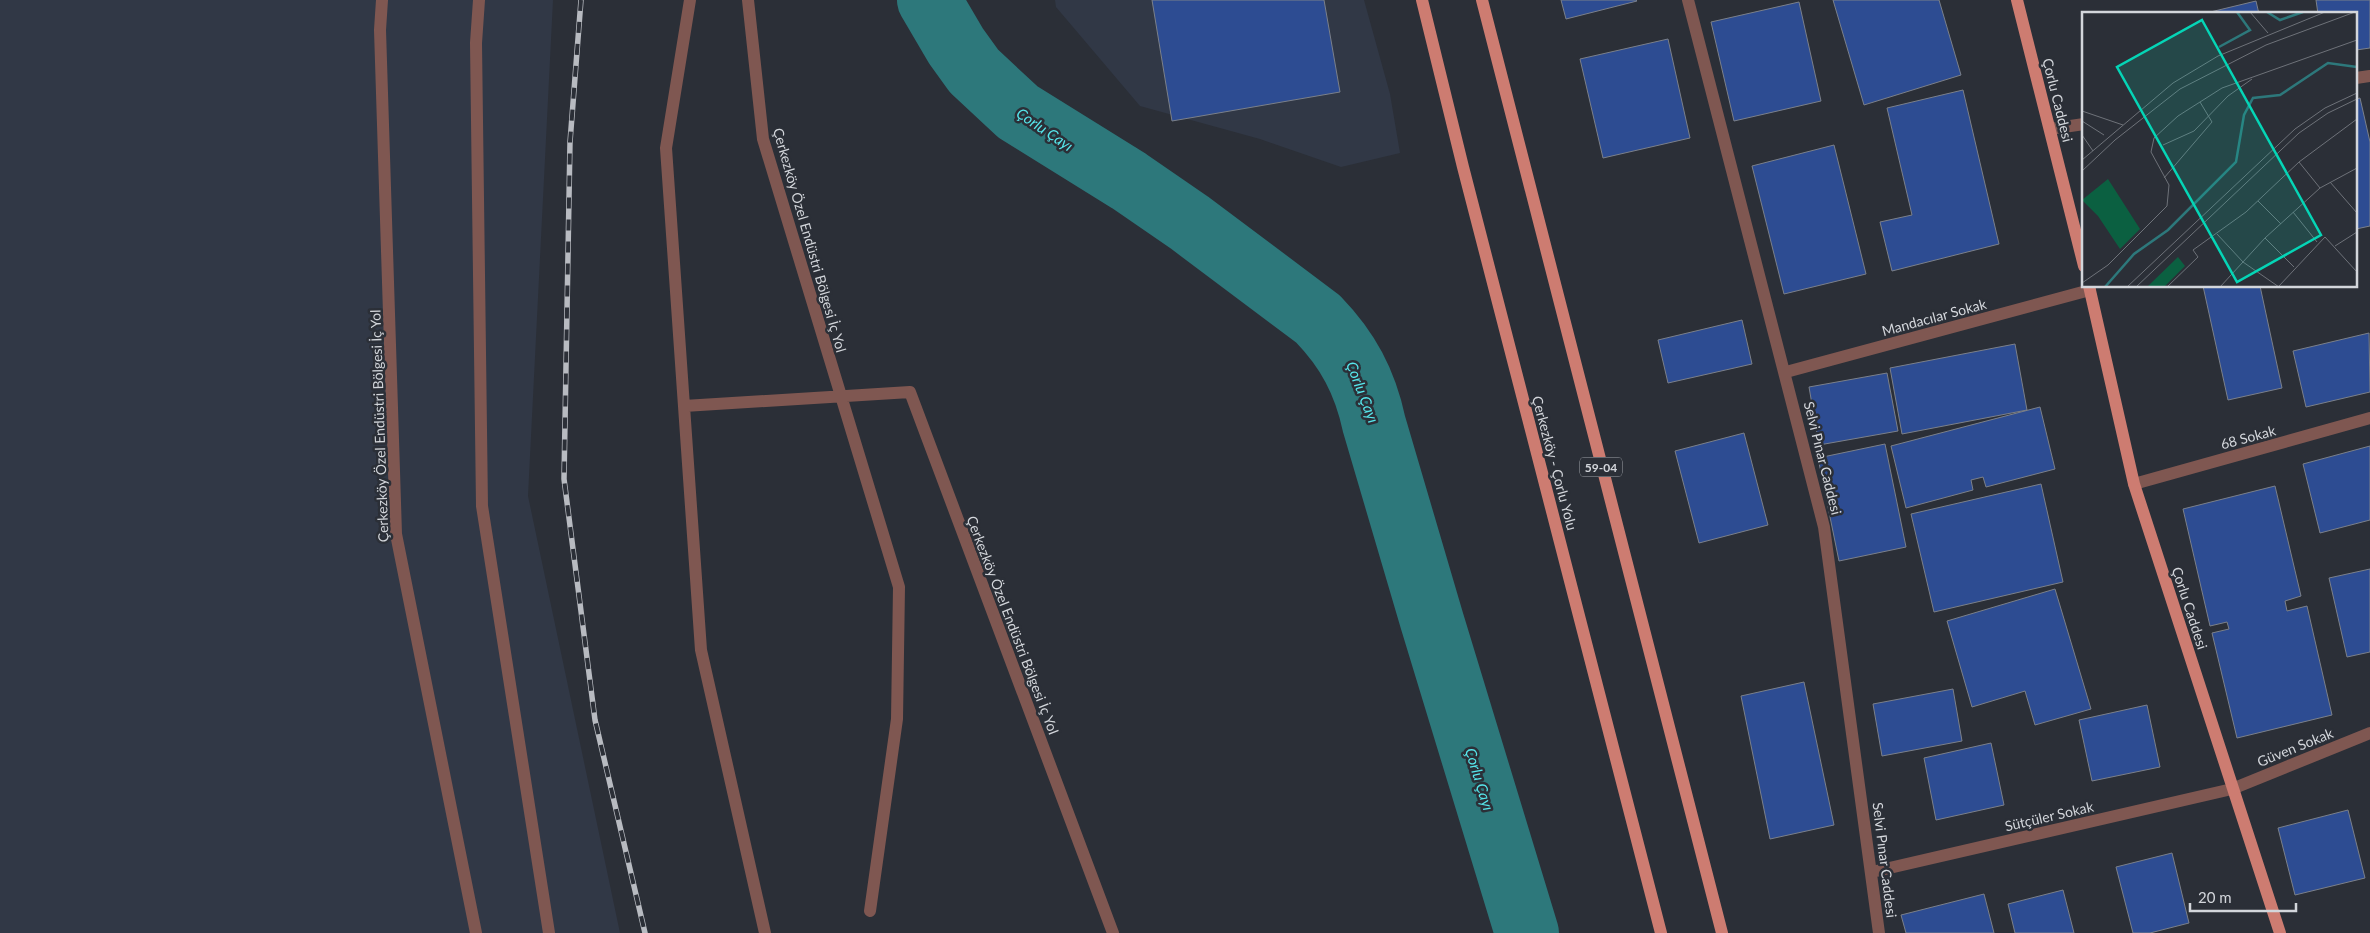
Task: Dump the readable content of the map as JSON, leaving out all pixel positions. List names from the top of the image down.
{
  "streets": {
    "main road": ["Çorlu Caddesi", "Çerkezköy - Çorlu Yolu", "59-04"],
    "street": [
      "Çerkezköy Özel Endüstri Bölgesi İç Yol",
      "Mandacılar Sokak",
      "68 Sokak",
      "Selvi Pınar Caddesi",
      "Güven Sokak",
      "Sütçüler Sokak"
    ]
  },
  "crossings": [
    ["Çorlu Caddesi", "Mandacılar Sokak"],
    ["Çorlu Caddesi", "68 Sokak"],
    ["Çorlu Caddesi", "Güven Sokak"],
    ["Çorlu Caddesi", "Sütçüler Sokak"],
    ["Mandacılar Sokak", "Selvi Pınar Caddesi"],
    ["Selvi Pınar Caddesi", "Sütçüler Sokak"],
    ["Güven Sokak", "Sütçüler Sokak"]
  ],
  "water": ["Çorlu Çayı"],
  "scale_bar": "20 m"
}
